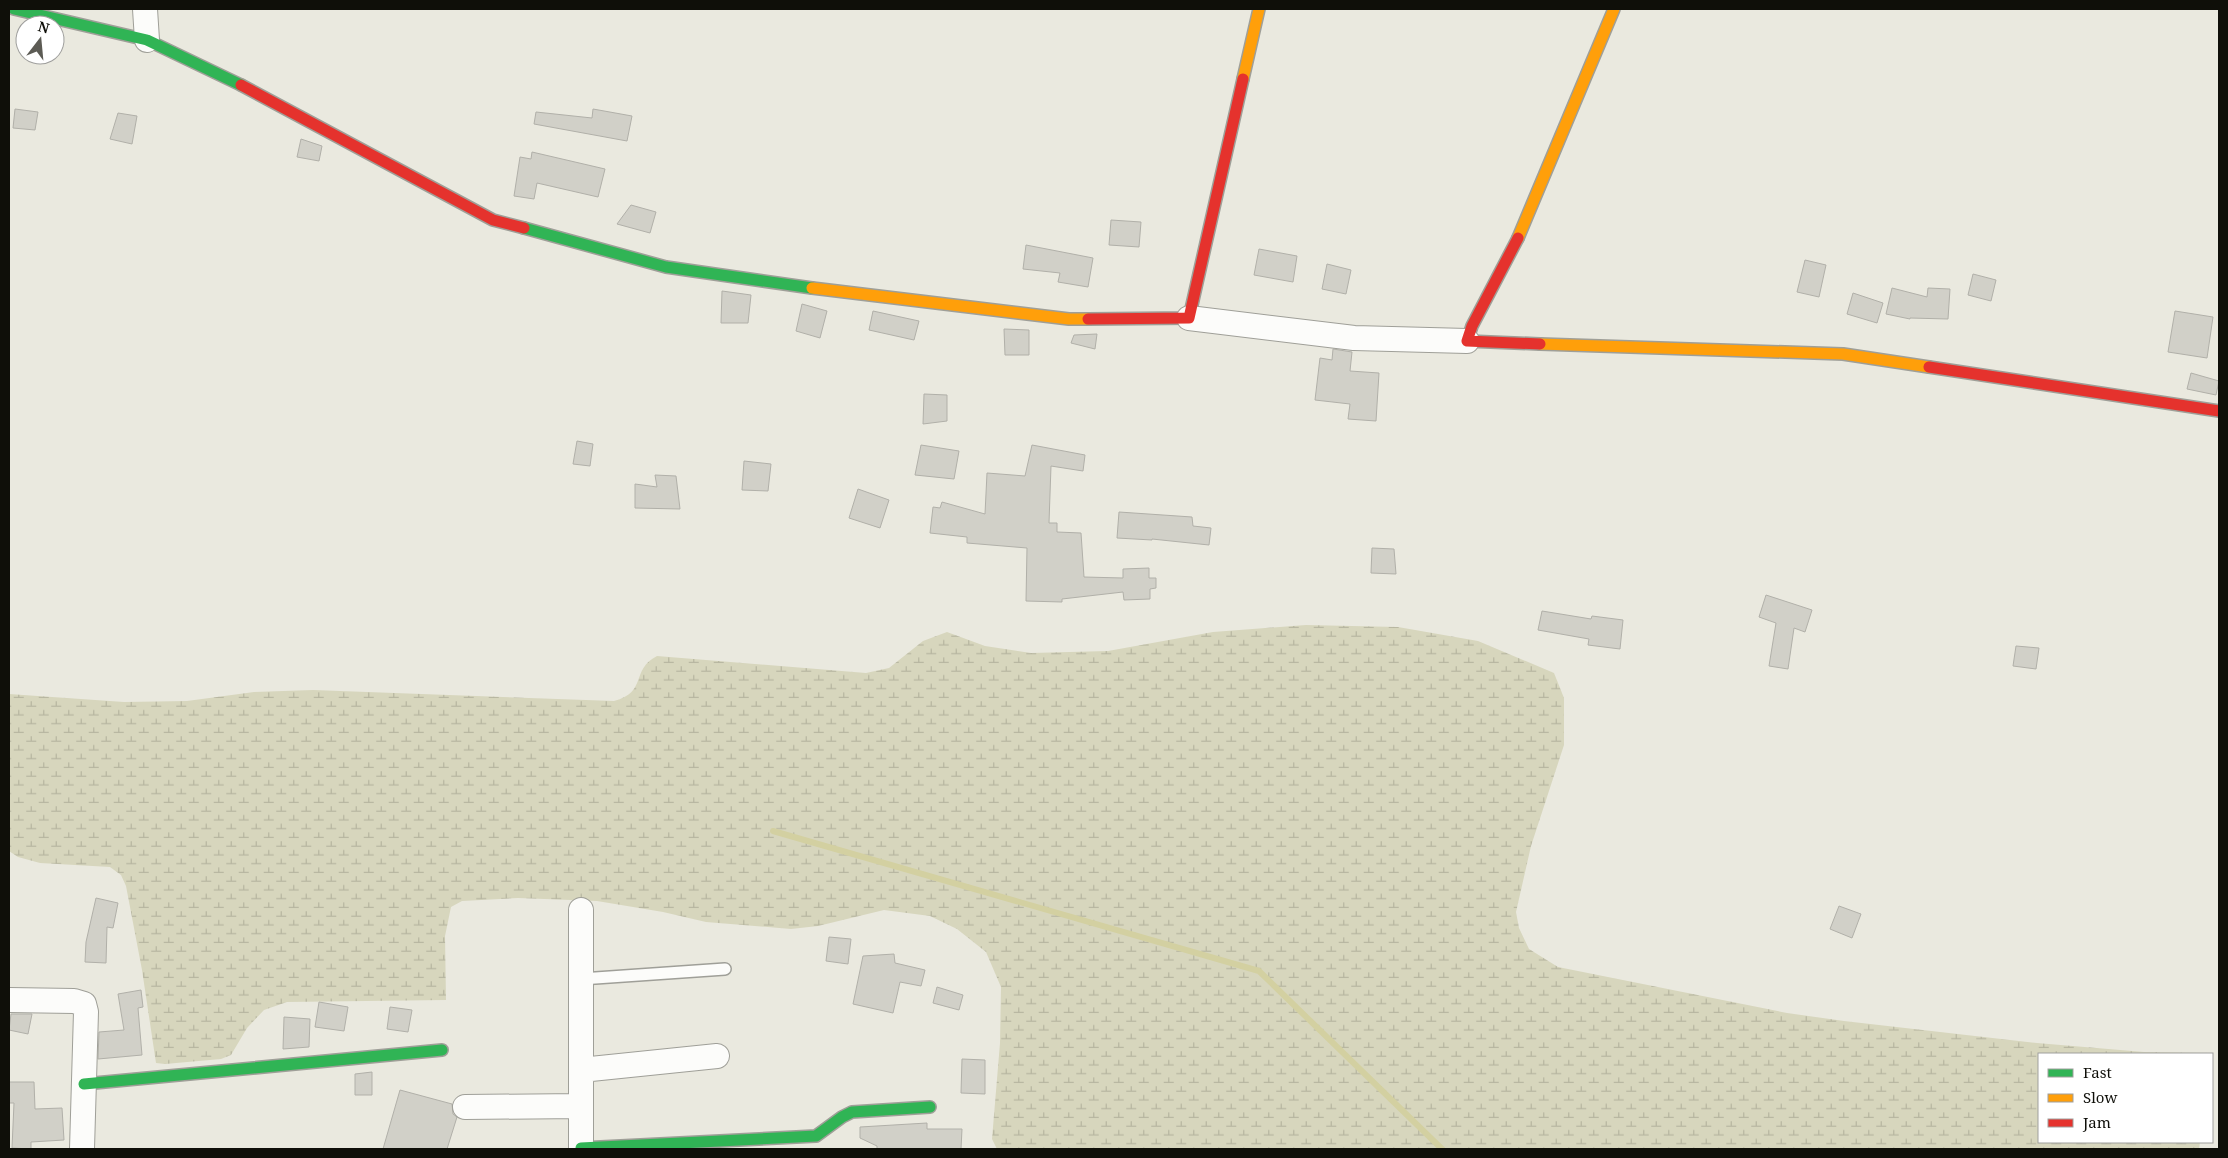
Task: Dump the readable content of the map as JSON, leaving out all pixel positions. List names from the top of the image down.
{
  "legend": ["Fast", "Slow", "Jam"],
  "north": "top"
}
